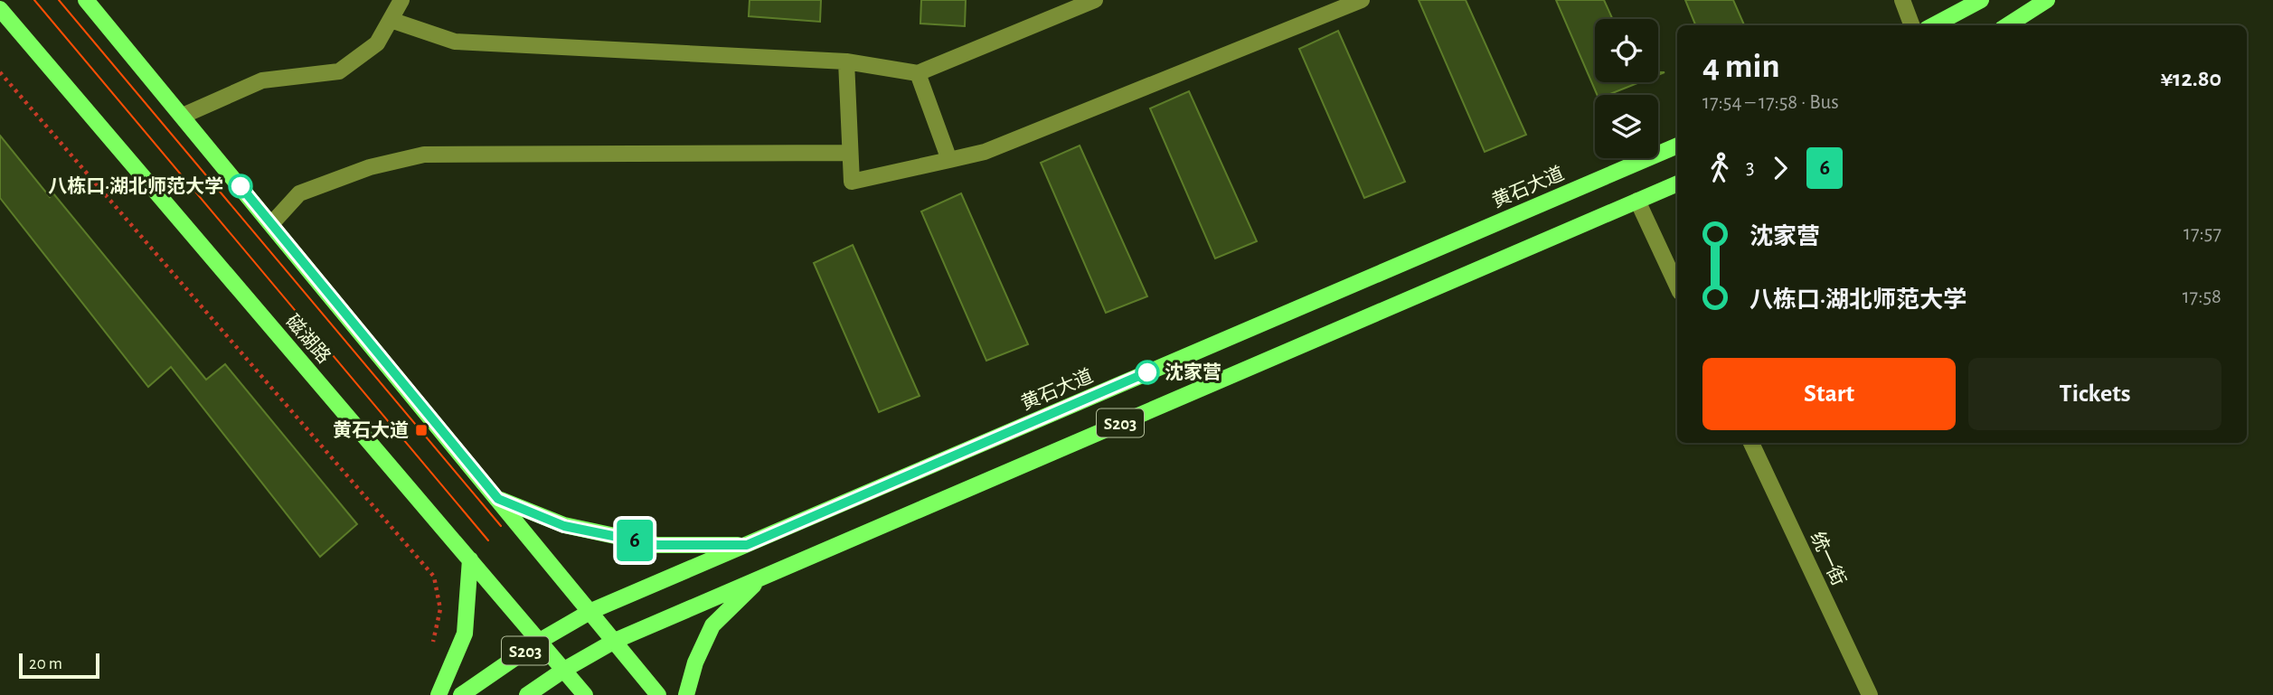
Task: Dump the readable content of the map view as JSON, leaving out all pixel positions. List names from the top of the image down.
{
  "streets": {
    "main road": ["黄石大道", "磁湖路", "S203"],
    "street": ["统一街"]
  },
  "crossings": [
    ["黄石大道", "磁湖路"],
    ["磁湖路", "S203"]
  ],
  "places": {
    "other": ["八栋口·湖北师范大学", "沈家营"],
    "transit": ["黄石大道"]
  },
  "lines": ["bus line 6"],
  "scale_bar": "20 m",
  "page": {
    "on_map": "6",
    "heading": ["4 min", "17:54 – 17:58 · Bus", "¥12.80"],
    "legs": ["3", "6"],
    "list": [
      {
        "name": "沈家营",
        "value": "17:57"
      },
      {
        "name": "八栋口·湖北师范大学",
        "value": "17:58"
      }
    ],
    "buttons": ["Start", "Tickets"],
    "scale": "20 m"
  }
}
